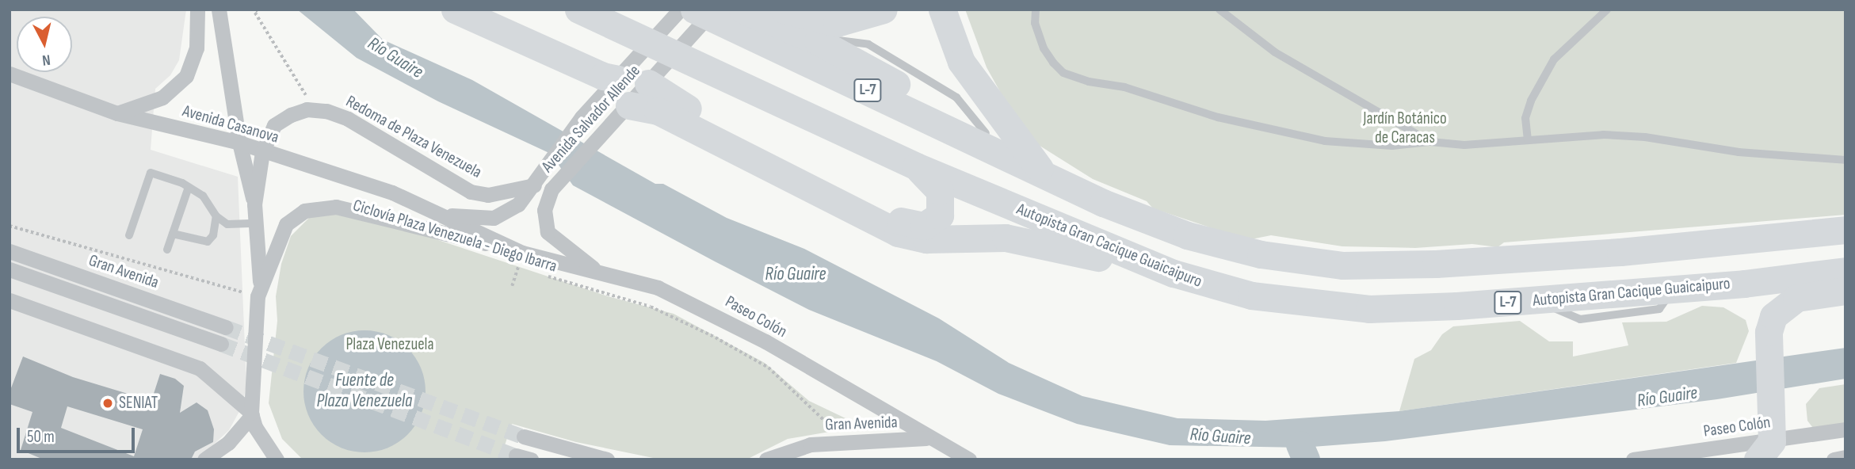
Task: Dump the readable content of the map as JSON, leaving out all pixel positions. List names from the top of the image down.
{
  "streets": {
    "highway": ["L-7", "Autopista Gran Cacique Guaicaipuro"],
    "street": [
      "Avenida Salvador Allende",
      "Avenida Casanova",
      "Redoma de Plaza Venezuela",
      "Gran Avenida",
      "Paseo Colón"
    ],
    "path": ["Ciclovía Plaza Venezuela - Diego Ibarra"]
  },
  "crossings": [
    ["Avenida Salvador Allende", "Avenida Casanova"],
    ["Avenida Salvador Allende", "Redoma de Plaza Venezuela"],
    ["Avenida Salvador Allende", "Paseo Colón"],
    ["Avenida Casanova", "Redoma de Plaza Venezuela"],
    ["Avenida Casanova", "Paseo Colón"],
    ["Ciclovía Plaza Venezuela - Diego Ibarra", "Gran Avenida"],
    ["Gran Avenida", "Paseo Colón"]
  ],
  "water": ["Río Guaire", "Fuente de Plaza Venezuela"],
  "parks": ["Jardín Botánico de Caracas", "Plaza Venezuela"],
  "places": ["SENIAT"],
  "scale_bar": "50 m",
  "north": "bottom"
}
